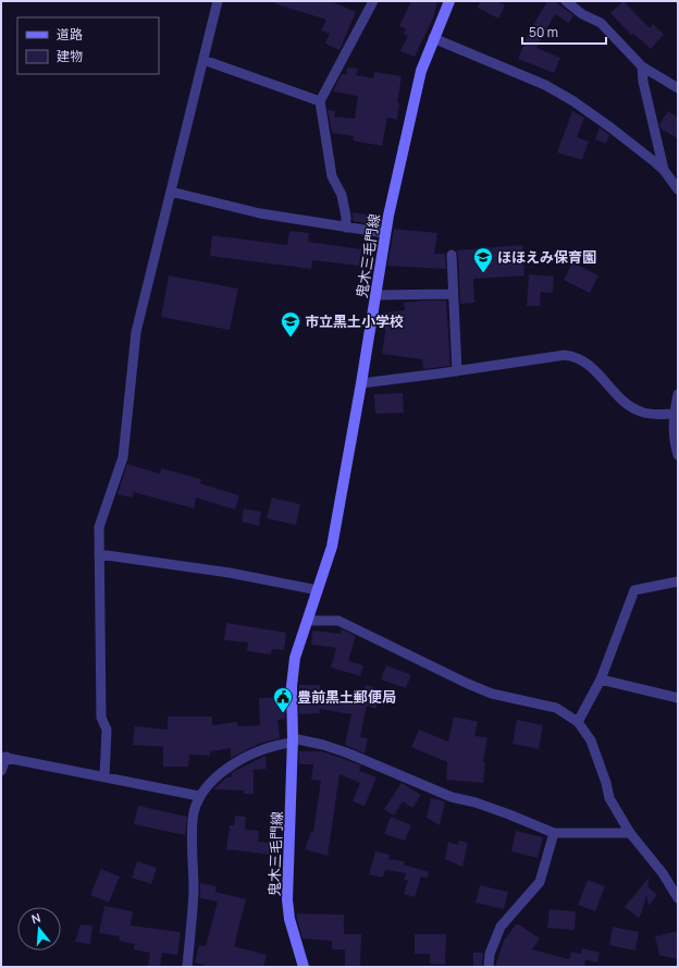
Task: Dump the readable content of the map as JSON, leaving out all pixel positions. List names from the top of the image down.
{
  "streets": {
    "main road": ["鬼木三毛門線"]
  },
  "places": {
    "school or university": ["ほほえみ保育園", "市立黒土小学校"],
    "public building": ["豊前黒土郵便局"]
  },
  "legend": ["道路", "建物"],
  "scale_bar": "50 m",
  "north": "top"
}
